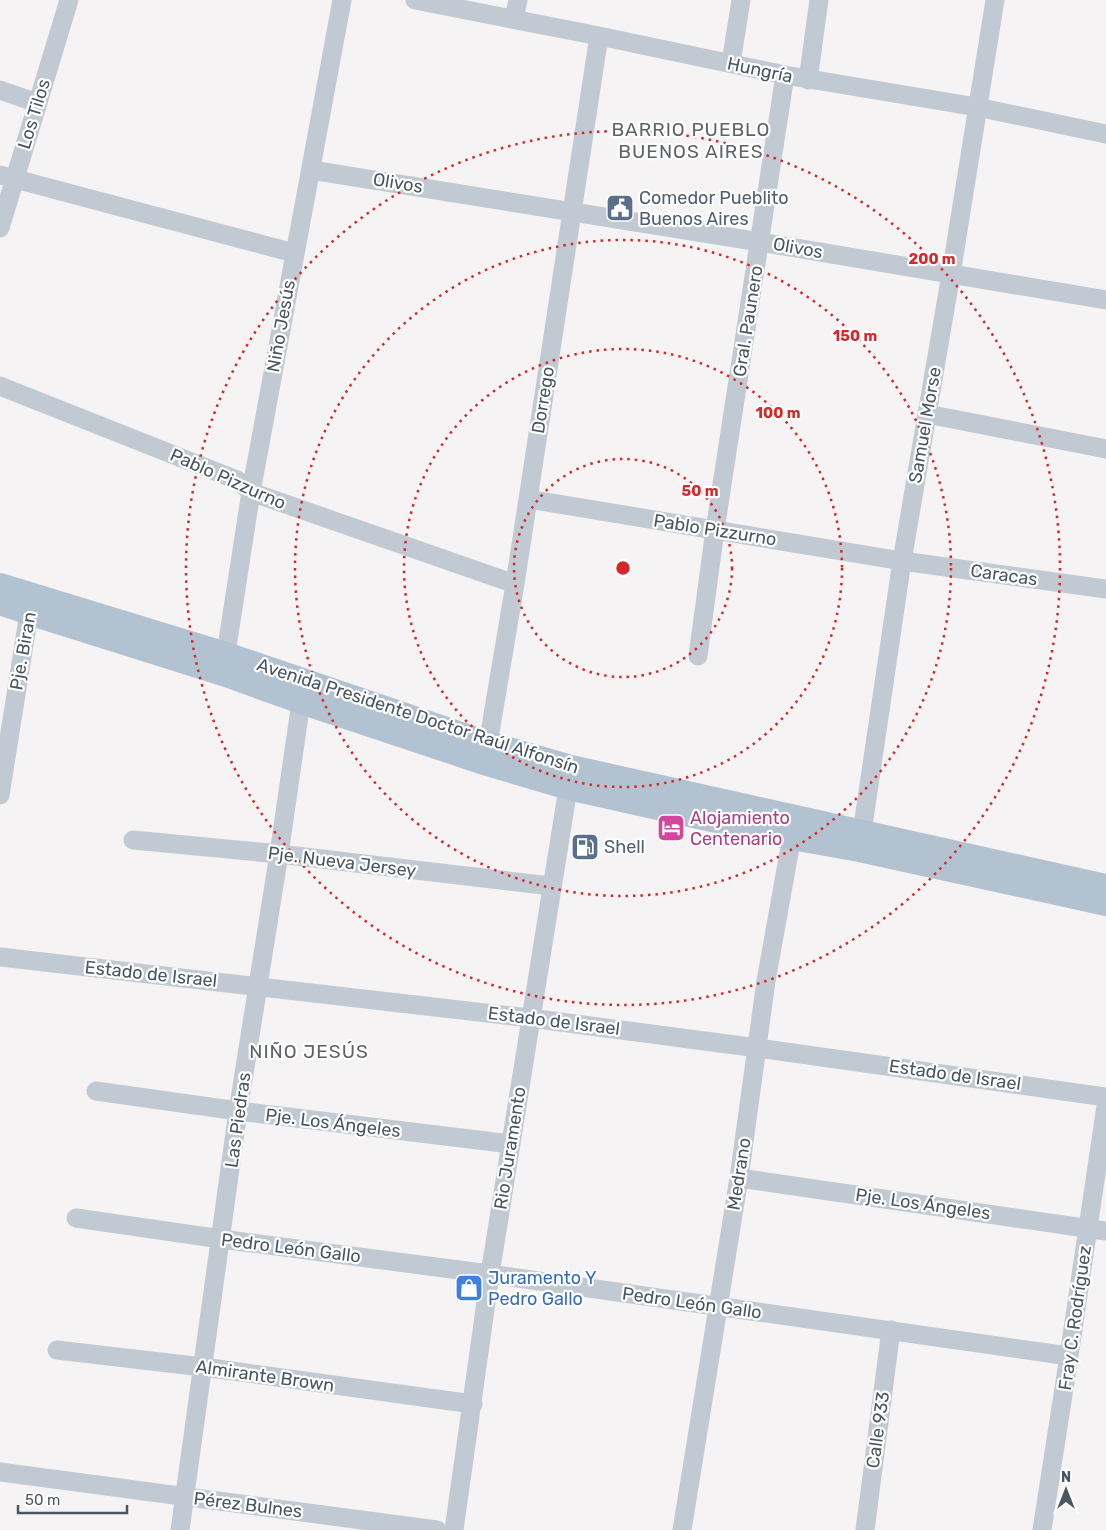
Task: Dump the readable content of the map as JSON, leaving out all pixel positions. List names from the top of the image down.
{
  "streets": {
    "main road": ["Avenida Presidente Doctor Raúl Alfonsín"],
    "street": [
      "Hungría",
      "Los Tilos",
      "Olivos",
      "Gral. Paunero",
      "Niño Jesús",
      "Dorrego",
      "Samuel Morse",
      "Pablo Pizzurno",
      "Caracas",
      "Pje. Biran",
      "Pje. Nueva Jersey",
      "Estado de Israel",
      "Las Piedras",
      "Pje. Los Ángeles",
      "Rio Juramento",
      "Medrano",
      "Pedro León Gallo",
      "Fray C. Rodríguez",
      "Almirante Brown",
      "Calle 933",
      "Pérez Bulnes"
    ]
  },
  "crossings": [
    ["Hungría", "Gral. Paunero"],
    ["Hungría", "Dorrego"],
    ["Hungría", "Samuel Morse"],
    ["Olivos", "Gral. Paunero"],
    ["Olivos", "Niño Jesús"],
    ["Olivos", "Dorrego"],
    ["Olivos", "Samuel Morse"],
    ["Gral. Paunero", "Pablo Pizzurno"],
    ["Niño Jesús", "Pablo Pizzurno"],
    ["Niño Jesús", "Avenida Presidente Doctor Raúl Alfonsín"],
    ["Dorrego", "Pablo Pizzurno"],
    ["Dorrego", "Avenida Presidente Doctor Raúl Alfonsín"],
    ["Samuel Morse", "Pablo Pizzurno"],
    ["Samuel Morse", "Caracas"],
    ["Samuel Morse", "Avenida Presidente Doctor Raúl Alfonsín"],
    ["Pablo Pizzurno", "Caracas"],
    ["Pje. Biran", "Avenida Presidente Doctor Raúl Alfonsín"],
    ["Avenida Presidente Doctor Raúl Alfonsín", "Las Piedras"],
    ["Avenida Presidente Doctor Raúl Alfonsín", "Rio Juramento"],
    ["Avenida Presidente Doctor Raúl Alfonsín", "Medrano"],
    ["Pje. Nueva Jersey", "Las Piedras"],
    ["Pje. Nueva Jersey", "Rio Juramento"],
    ["Estado de Israel", "Las Piedras"],
    ["Estado de Israel", "Rio Juramento"],
    ["Estado de Israel", "Medrano"],
    ["Las Piedras", "Pje. Los Ángeles"],
    ["Las Piedras", "Pedro León Gallo"],
    ["Las Piedras", "Almirante Brown"],
    ["Las Piedras", "Pérez Bulnes"],
    ["Pje. Los Ángeles", "Rio Juramento"],
    ["Pje. Los Ángeles", "Medrano"],
    ["Pje. Los Ángeles", "Fray C. Rodríguez"],
    ["Rio Juramento", "Pedro León Gallo"],
    ["Rio Juramento", "Almirante Brown"],
    ["Medrano", "Pedro León Gallo"],
    ["Pedro León Gallo", "Fray C. Rodríguez"],
    ["Pedro León Gallo", "Calle 933"]
  ],
  "districts": ["BARRIO PUEBLO BUENOS AIRES", "NIÑO JESÚS"],
  "places": {
    "public building": ["Comedor Pueblito Buenos Aires"],
    "hotel": ["Alojamiento Centenario"],
    "fuel station": ["Shell"],
    "shop": ["Juramento Y Pedro Gallo"]
  },
  "scale_bar": "50 m",
  "north": "top",
  "rings": [
    "200 m",
    "150 m",
    "100 m",
    "50 m"
  ]
}
